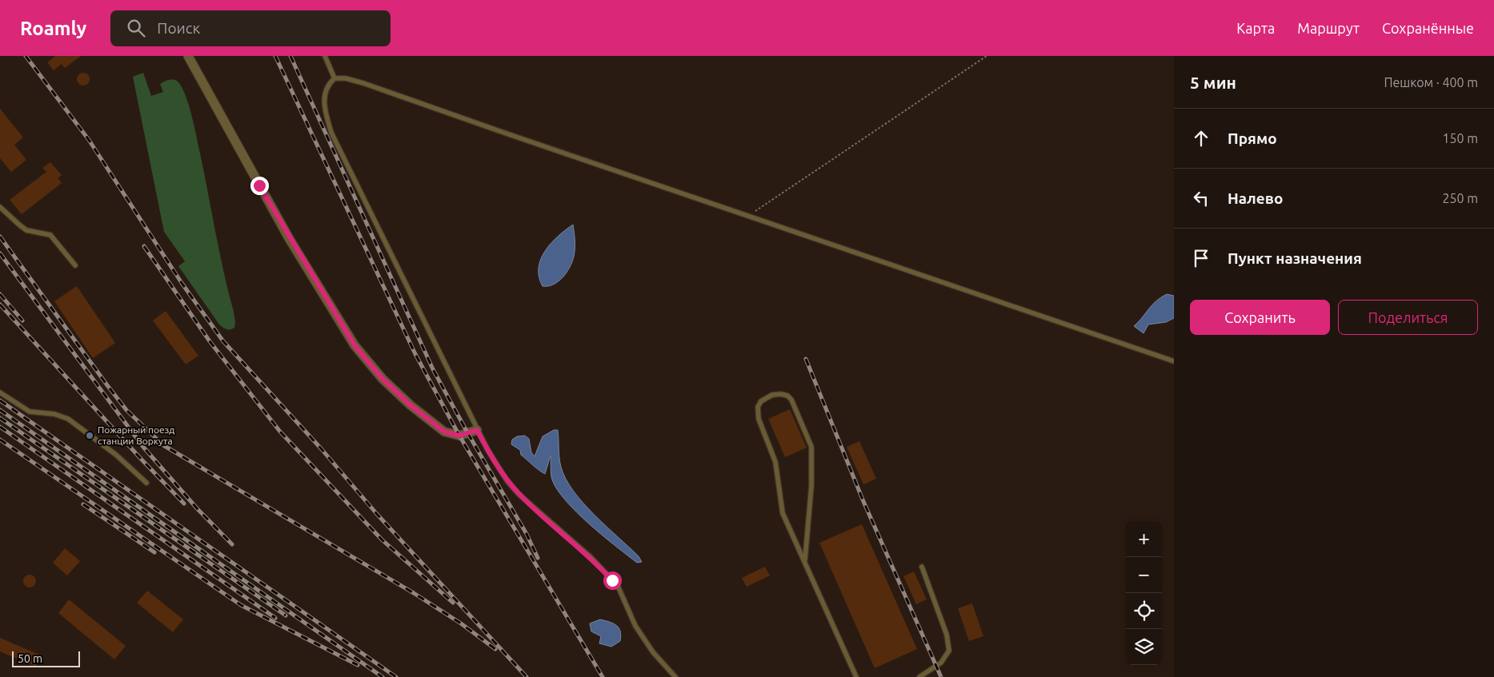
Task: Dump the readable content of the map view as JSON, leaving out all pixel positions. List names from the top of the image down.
{
  "places": ["Пожарный поезд станции Воркута"],
  "scale_bar": "50 m",
  "page": {
    "header": "Roamly",
    "search": "Поиск",
    "nav": ["Карта", "Маршрут", "Сохранённые"],
    "heading": ["5 мин", "Пешком · 400 m"],
    "list": [
      ["Прямо", "150 m"],
      ["Налево", "250 m"],
      "Пункт назначения"
    ],
    "buttons": ["Сохранить", "Поделиться"],
    "map_buttons": ["+", "−"],
    "scale": "50 m"
  }
}
